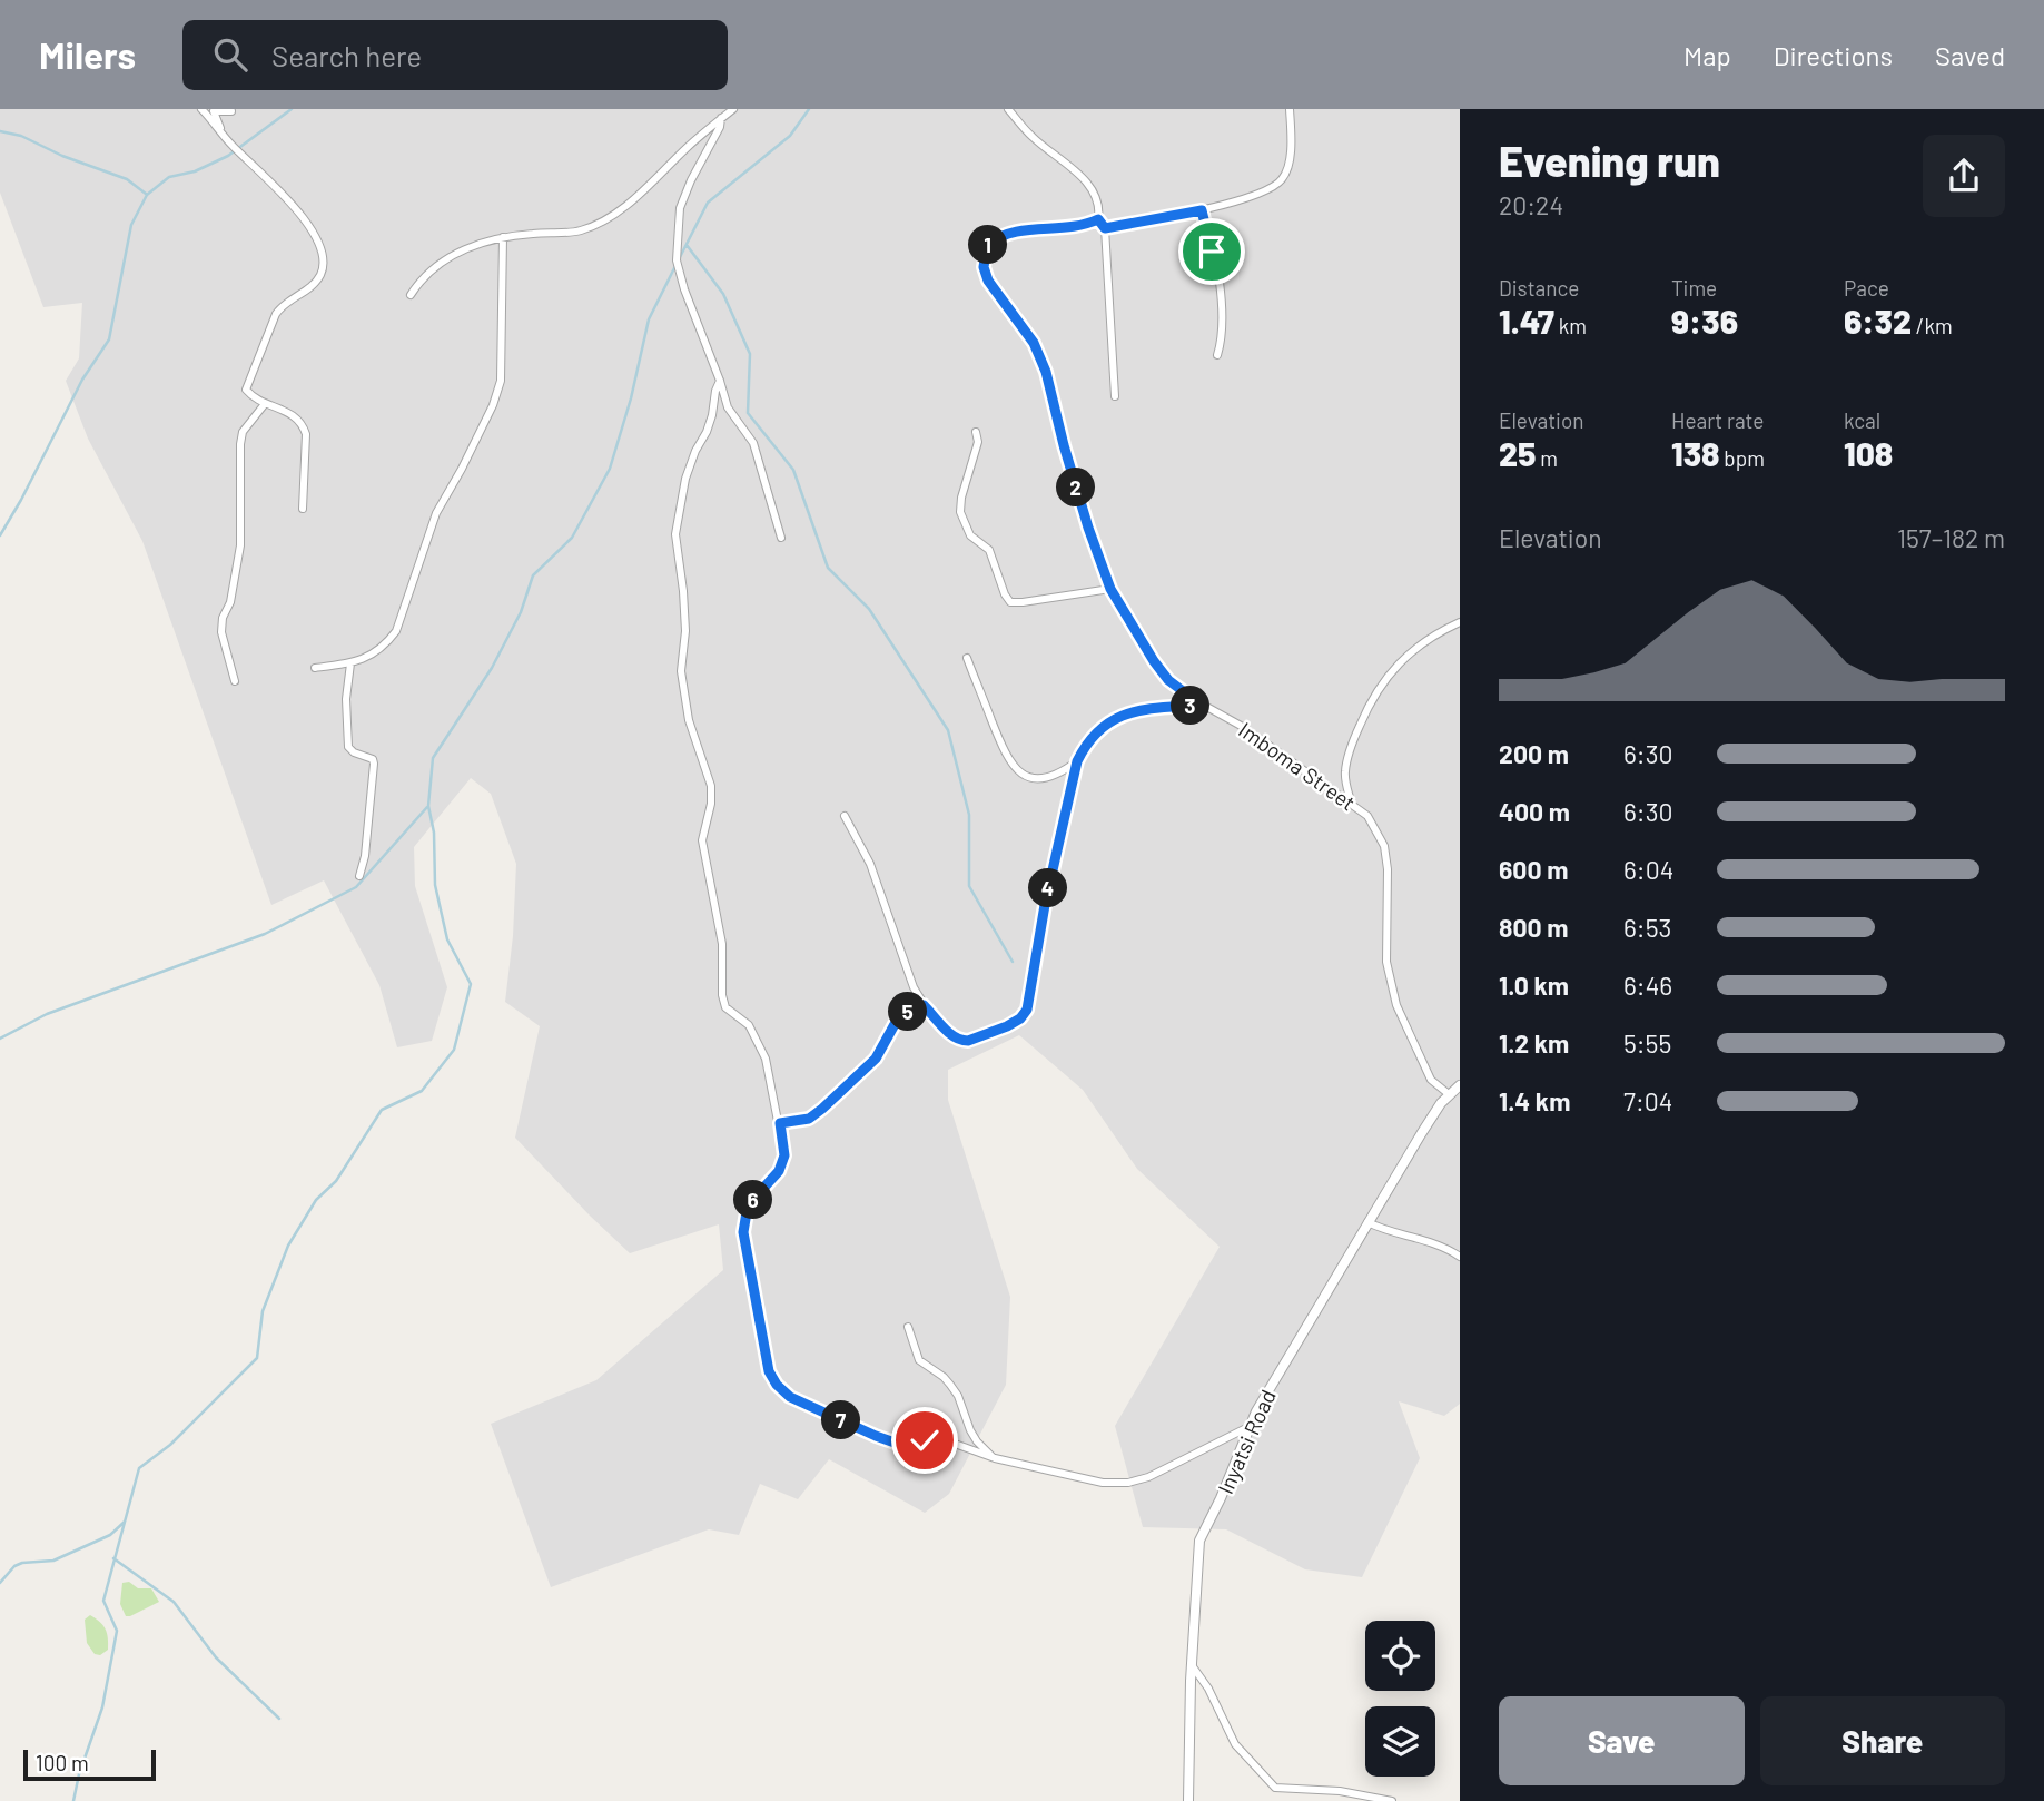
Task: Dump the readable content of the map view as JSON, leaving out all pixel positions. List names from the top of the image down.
{
  "streets": {
    "street": ["Imboma Street", "Inyatsi Road"]
  },
  "crossings": [
    ["Imboma Street", "Inyatsi Road"]
  ],
  "scale_bar": "100 m",
  "page": {
    "header": "Milers",
    "search": "Search here",
    "nav": ["Map", "Directions", "Saved"],
    "heading": ["Evening run", "20:24"],
    "pins": [
      "1",
      "2",
      "3",
      "4",
      "5",
      "6",
      "7"
    ],
    "stats": [
      ["Distance", "1.47 km"],
      ["Time", "9:36"],
      ["Pace", "6:32 /km"],
      ["Elevation", "25 m"],
      ["Heart rate", "138 bpm"],
      ["kcal", "108"]
    ],
    "chart": ["Elevation", "157–182 m"],
    "list": [
      {
        "name": "200 m",
        "note": "6:30"
      },
      {
        "name": "400 m",
        "note": "6:30"
      },
      {
        "name": "600 m",
        "note": "6:04"
      },
      {
        "name": "800 m",
        "note": "6:53"
      },
      {
        "name": "1.0 km",
        "note": "6:46"
      },
      {
        "name": "1.2 km",
        "note": "5:55"
      },
      {
        "name": "1.4 km",
        "note": "7:04"
      }
    ],
    "buttons": ["Save", "Share"],
    "scale": "100 m"
  }
}
